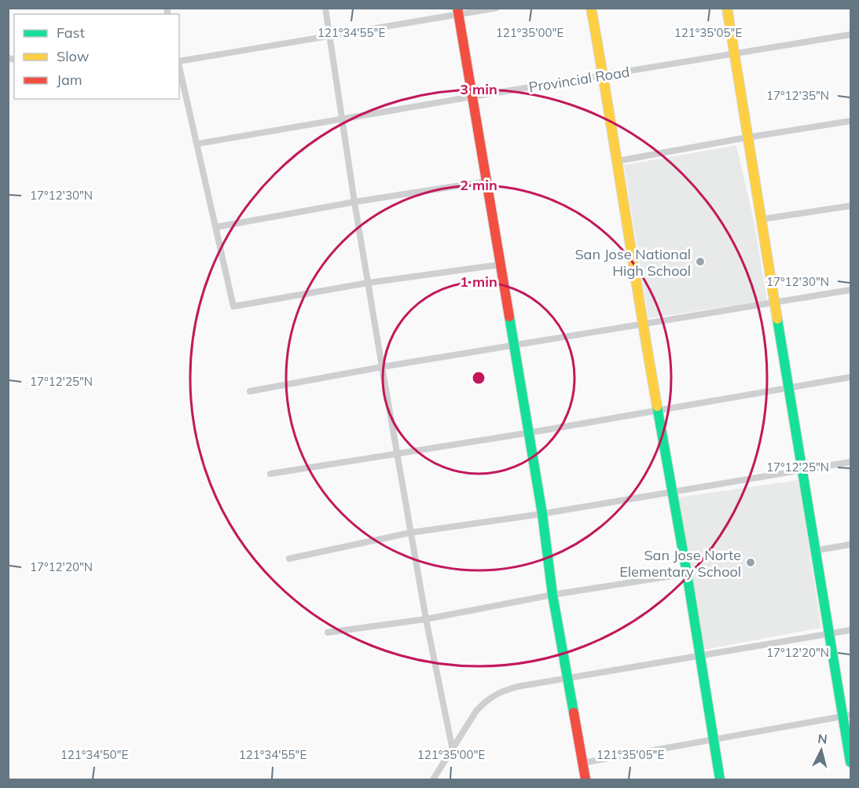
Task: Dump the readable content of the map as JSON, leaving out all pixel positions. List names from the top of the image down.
{
  "streets": {
    "street": ["Provincial Road"]
  },
  "places": ["San Jose National High School", "San Jose Norte Elementary School"],
  "legend": ["Fast", "Slow", "Jam"],
  "north": "top",
  "coordinates": [
    "121°34'55\"E",
    "121°35'00\"E",
    "121°35'05\"E",
    "17°12'35\"N",
    "17°12'30\"N",
    "17°12'25\"N",
    "17°12'20\"N",
    "121°34'50\"E"
  ],
  "rings": ["3 min", "2 min", "1 min"]
}
